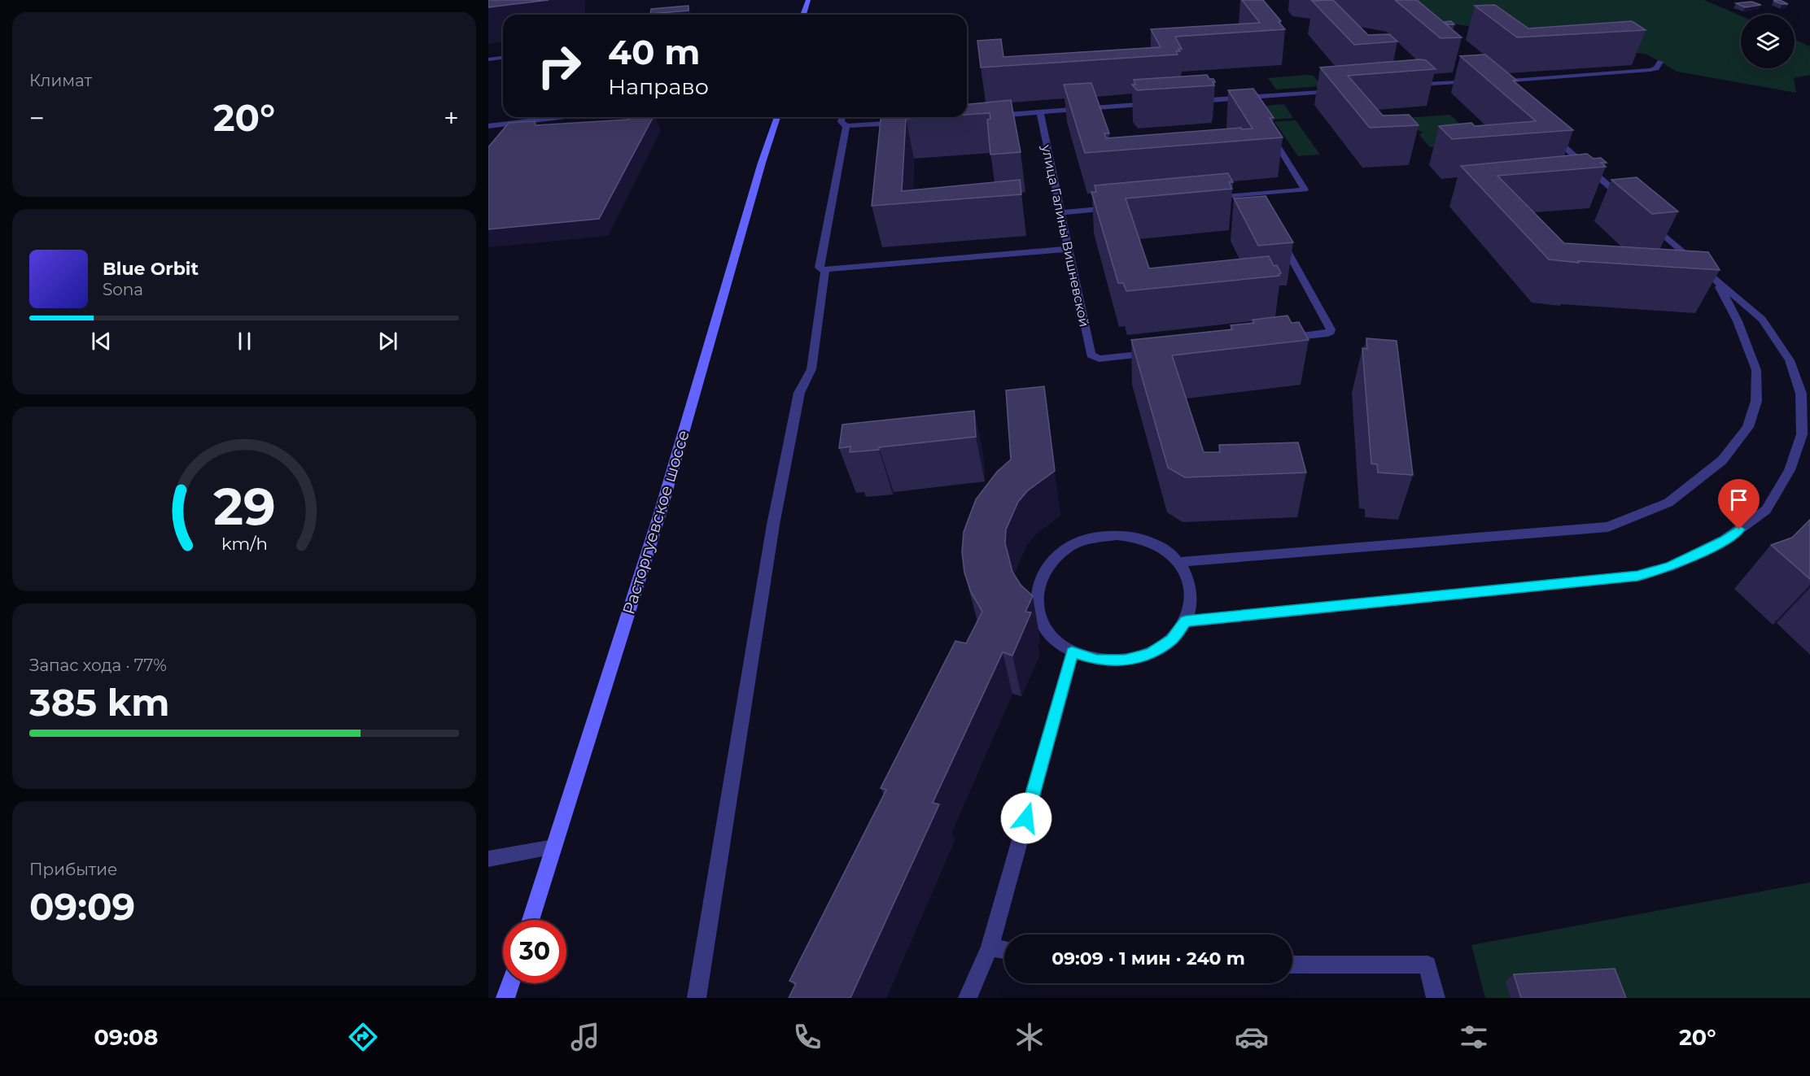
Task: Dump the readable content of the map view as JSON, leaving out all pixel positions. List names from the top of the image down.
{
  "streets": {
    "main road": ["Расторгуевское шоссе"],
    "street": ["улица Галины Вишневской"]
  },
  "page": {
    "tile": [
      "Климат",
      ["Запас хода · 77%", "385 km"],
      ["Прибытие", "09:09"]
    ],
    "turn": ["40 m", "Направо"],
    "heat": ["−", "20°", "+"],
    "song": ["Blue Orbit", "Sona"],
    "limit": "30",
    "trip": "09:09 · 1 мин · 240 m",
    "tabs": ["09:08", "20°"],
    "gauge": ["29", "km/h"]
  }
}
